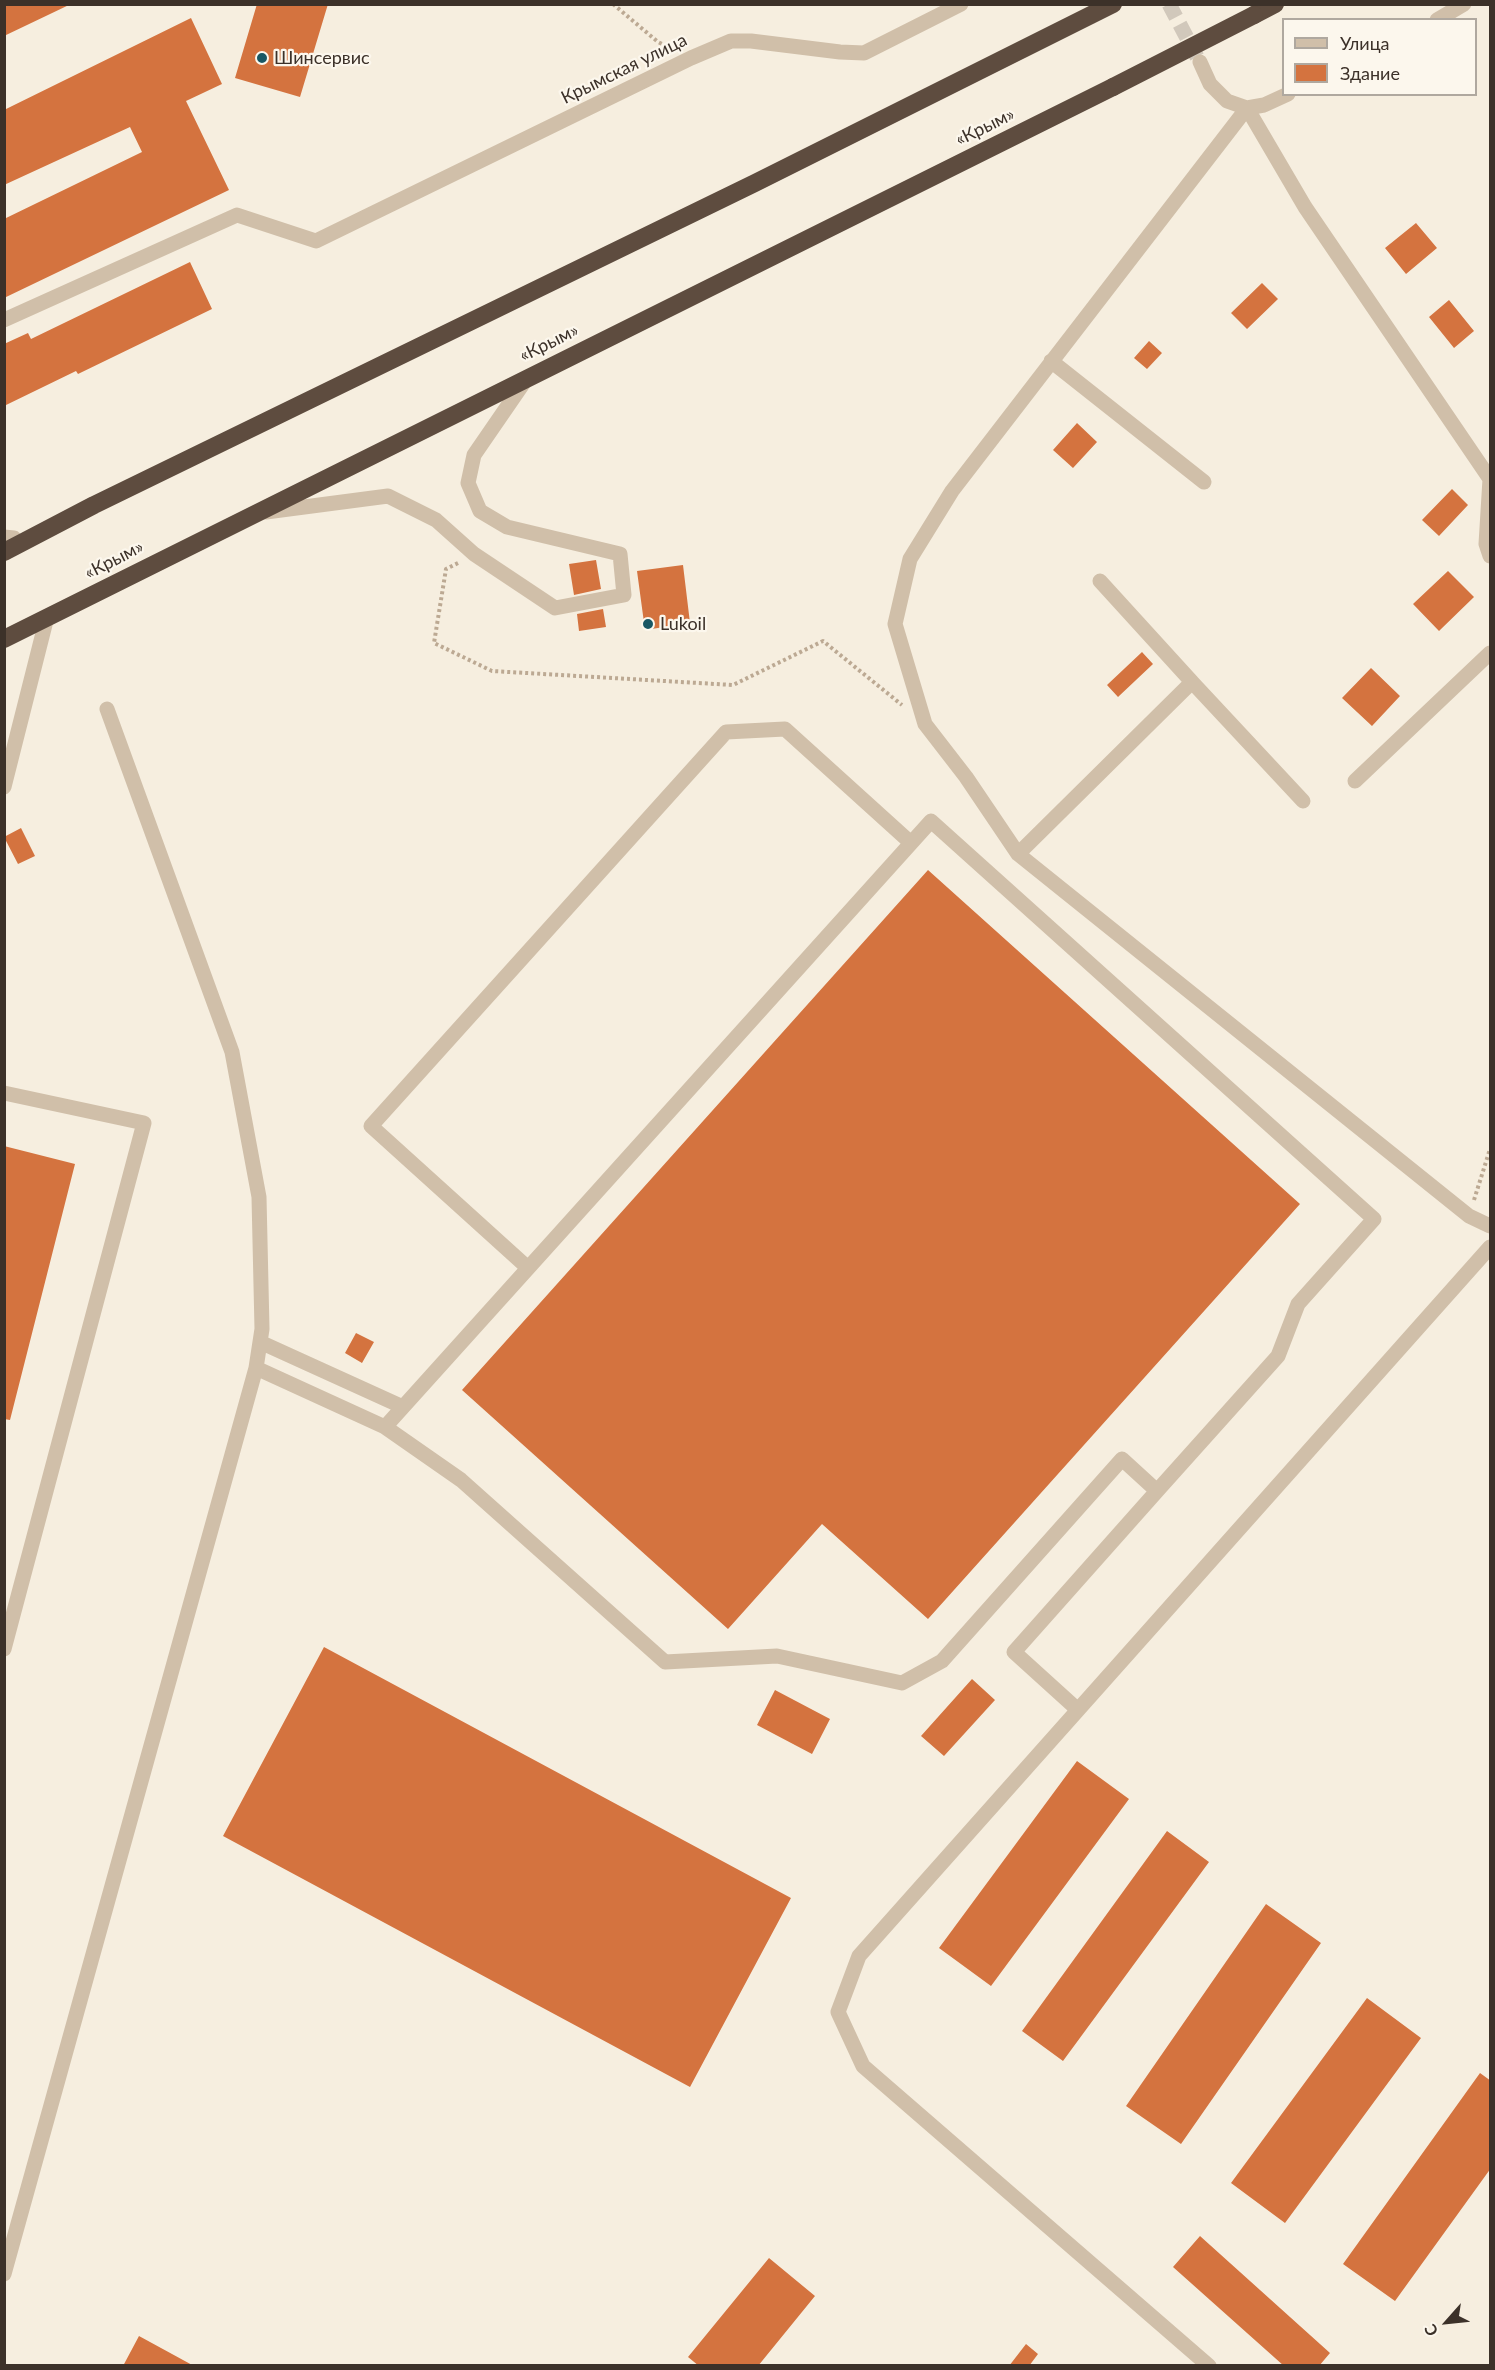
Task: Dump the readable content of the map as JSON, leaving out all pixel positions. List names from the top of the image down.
{
  "streets": {
    "highway": ["«Крым»"],
    "street": ["Крымская улица"]
  },
  "places": ["Шинсервис", "Lukoil"],
  "legend": ["Улица", "Здание"],
  "north": "bottom left"
}
